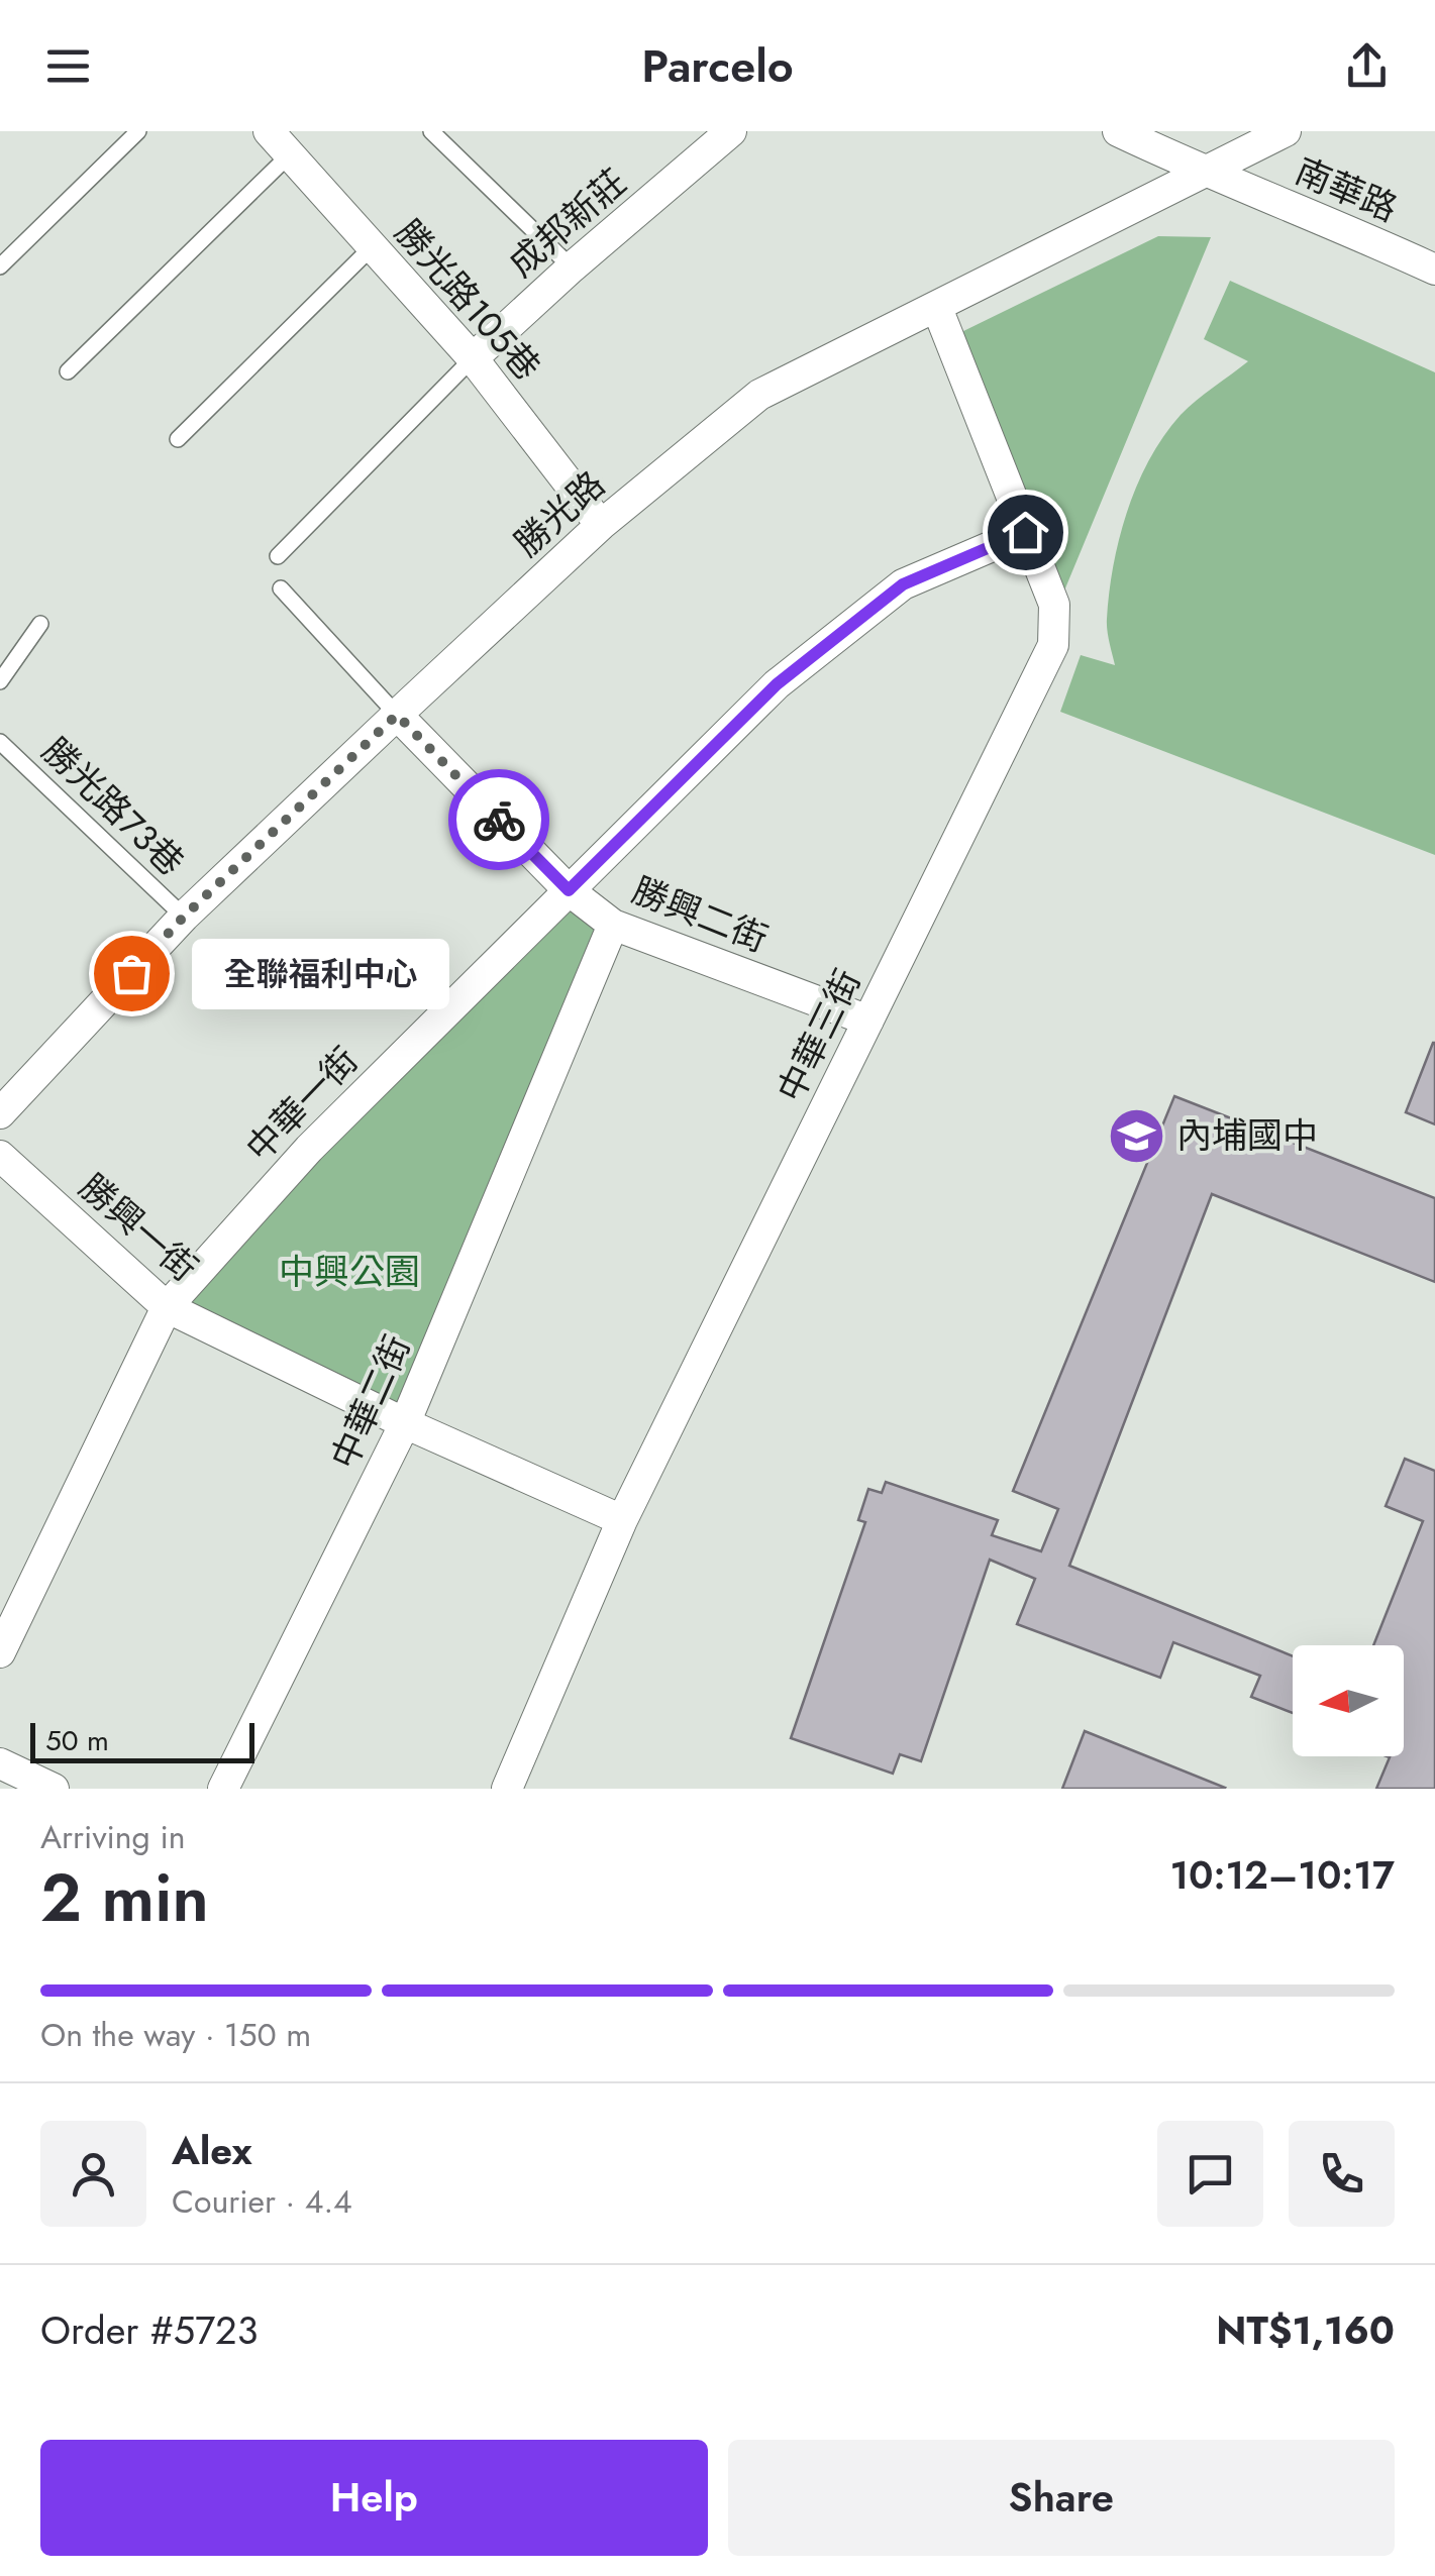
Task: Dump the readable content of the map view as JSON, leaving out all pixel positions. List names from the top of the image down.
{
  "streets": {
    "street": [
      "南華路",
      "成邦新莊",
      "勝光路105巷",
      "勝光路",
      "勝興二街",
      "中華三街",
      "中華一街",
      "勝興一街",
      "中華二街"
    ],
    "lane": ["勝光路73巷"]
  },
  "crossings": [
    ["南華路", "勝光路"],
    ["成邦新莊", "勝光路105巷"],
    ["勝光路105巷", "勝光路"],
    ["勝光路", "勝光路73巷"],
    ["勝光路", "勝興二街"],
    ["勝光路", "中華三街"],
    ["勝興二街", "中華三街"],
    ["勝興二街", "中華一街"],
    ["勝興二街", "中華二街"],
    ["中華三街", "中華一街"],
    ["中華三街", "勝興一街"],
    ["中華一街", "勝興一街"],
    ["勝興一街", "中華二街"]
  ],
  "parks": ["中興公園"],
  "places": {
    "other": ["全聯福利中心"],
    "school or university": ["內埔國中"]
  },
  "scale_bar": "50 m",
  "north": "left",
  "page": {
    "header": "Parcelo",
    "bubble": "全聯福利中心",
    "scale": "50 m",
    "heading": ["2 min", "Arriving in", "10:12–10:17"],
    "panel": [
      "Alex",
      "Courier · 4.4",
      "Order #5723",
      "NT$1,160"
    ],
    "bar": "On the way · 150 m",
    "buttons": ["Help", "Share"]
  }
}
